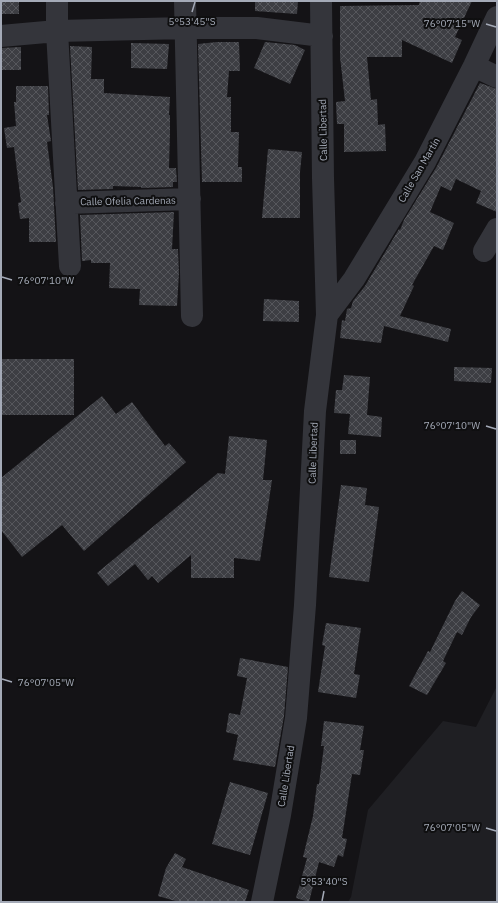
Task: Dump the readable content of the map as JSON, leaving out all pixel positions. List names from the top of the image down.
{
  "streets": {
    "street": ["Calle Libertad", "Calle San Martín", "Calle Ofelia Cardenas"]
  },
  "crossings": [
    ["Calle Libertad", "Calle San Martín"]
  ],
  "coordinates": [
    "5°53'45\"S",
    "76°07'15\"W",
    "76°07'10\"W",
    "76°07'05\"W",
    "5°53'40\"S"
  ]
}
